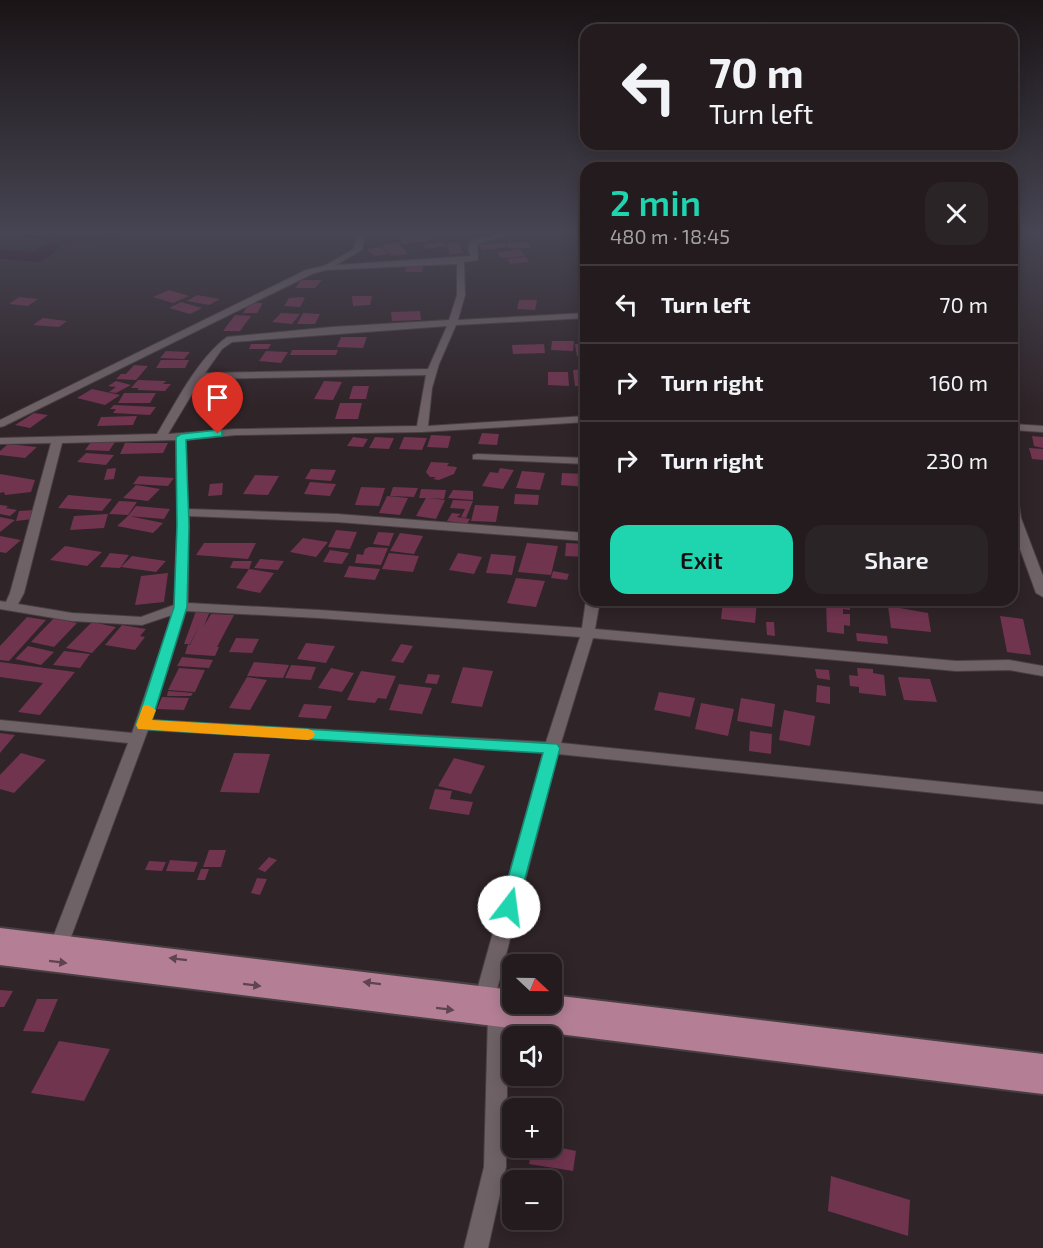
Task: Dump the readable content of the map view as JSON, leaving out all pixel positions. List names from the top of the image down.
{
  "north": "right",
  "page": {
    "turn": ["70 m", "Turn left"],
    "heading": ["2 min", "480 m · 18:45"],
    "list": [
      {
        "name": "Turn left",
        "value": "70 m"
      },
      {
        "name": "Turn right",
        "value": "160 m"
      },
      {
        "name": "Turn right",
        "value": "230 m"
      }
    ],
    "buttons": ["Exit", "Share"],
    "map_buttons": ["+", "−"]
  }
}
